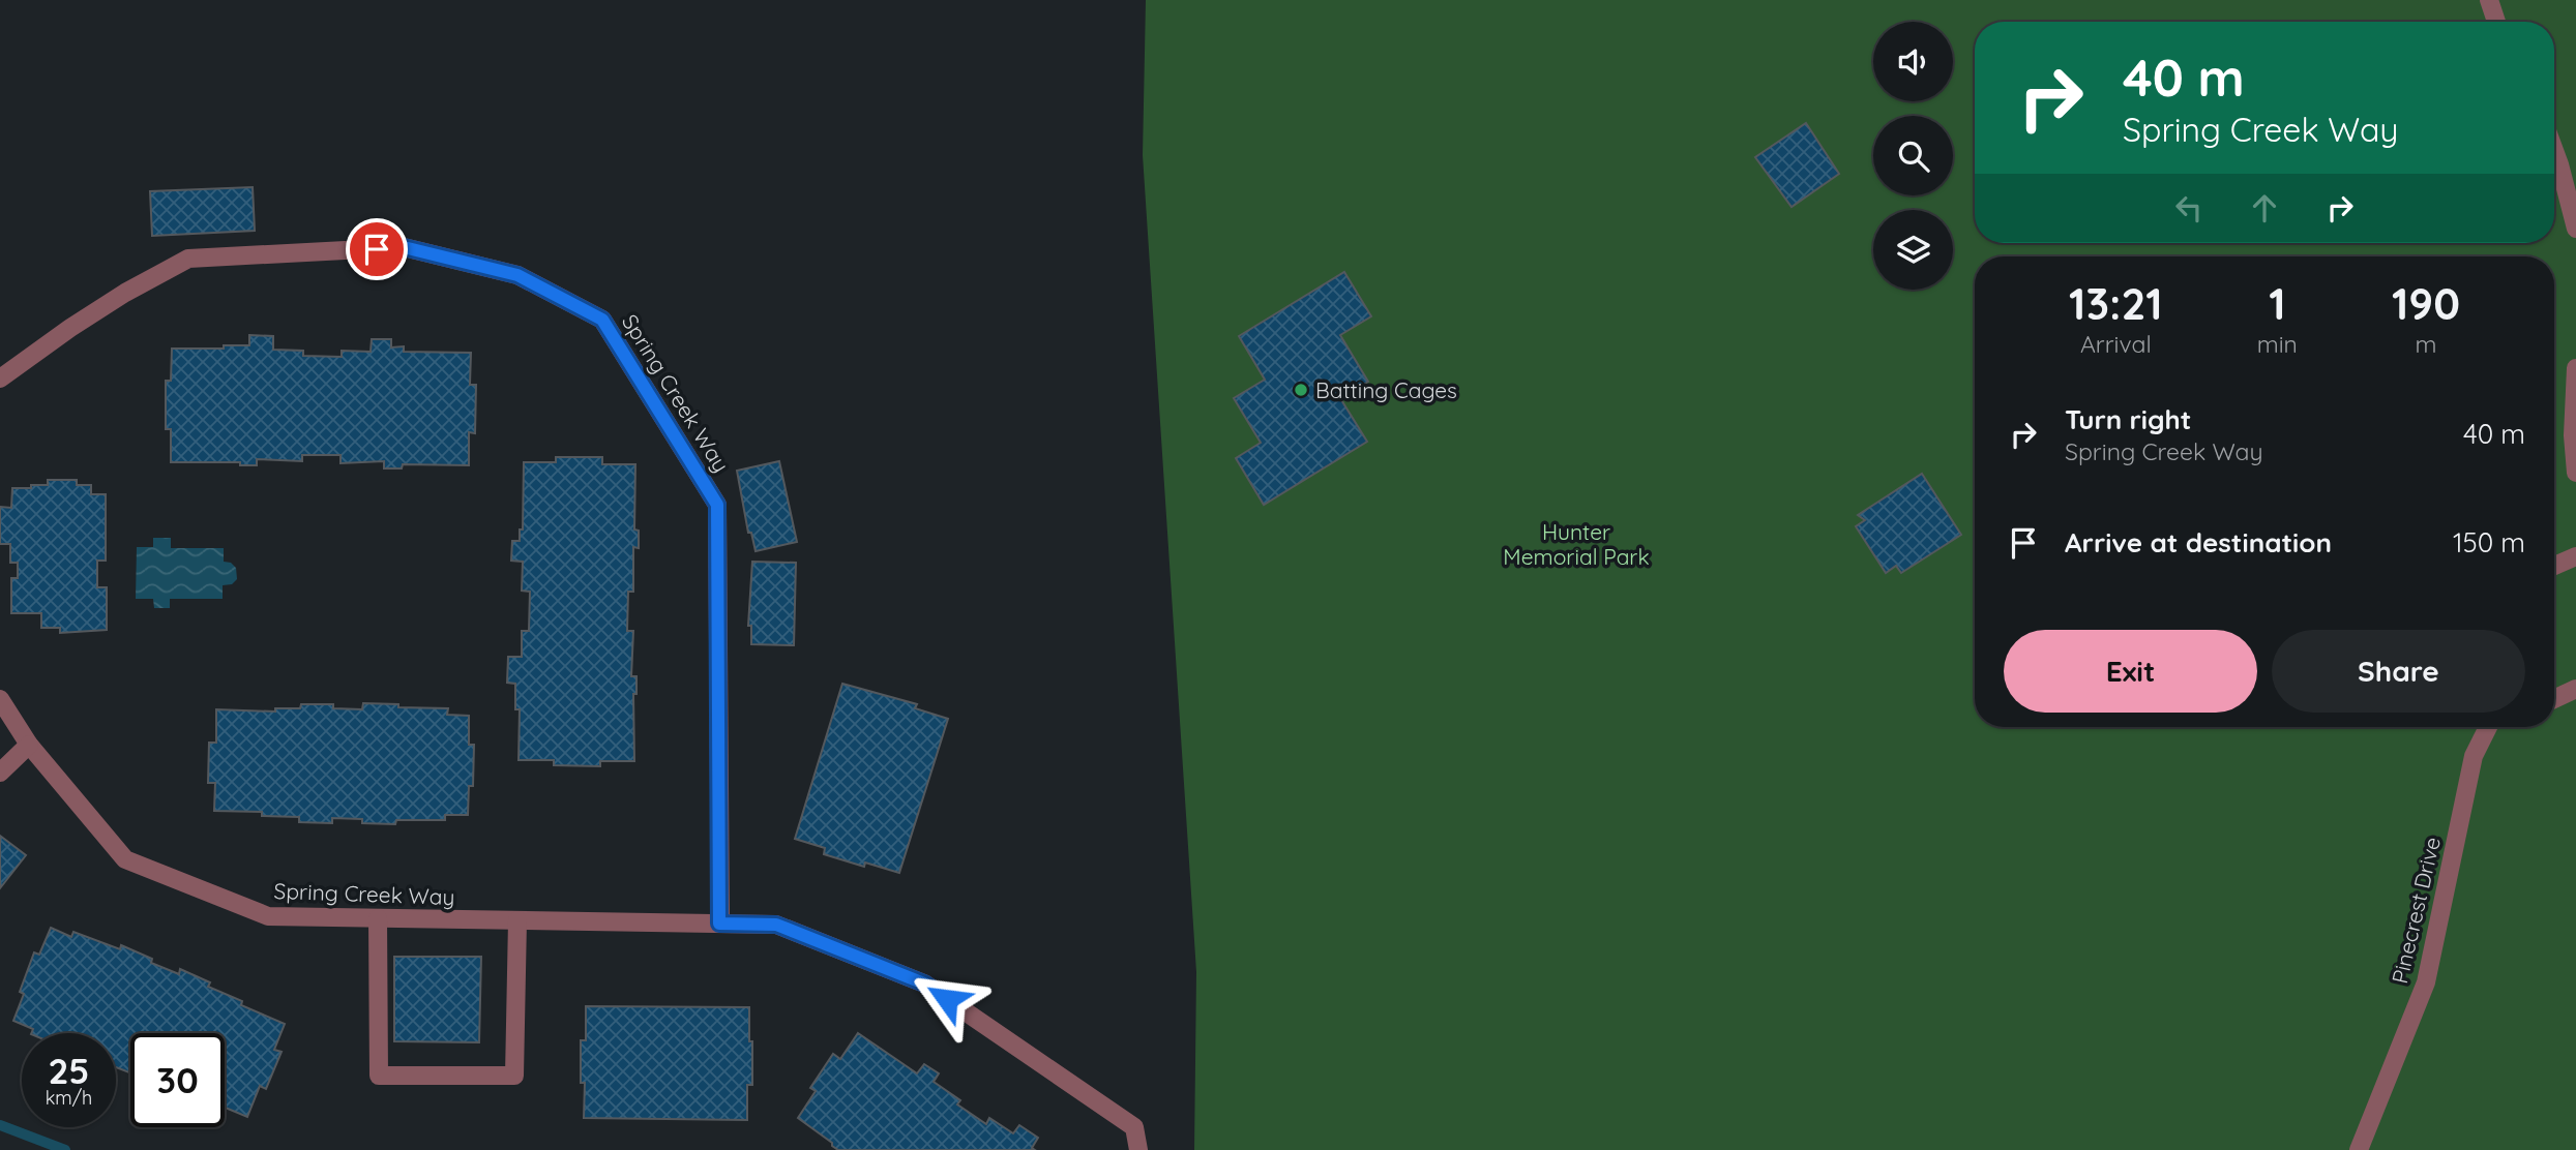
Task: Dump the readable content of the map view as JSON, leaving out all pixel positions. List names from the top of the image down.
{
  "streets": {
    "street": ["Spring Creek Way", "Pinecrest Drive"]
  },
  "parks": ["Hunter Memorial Park"],
  "places": ["Batting Cages"],
  "page": {
    "turn": ["40 m", "Spring Creek Way"],
    "eta": [
      "13:21",
      "Arrival",
      "1",
      "min",
      "190",
      "m"
    ],
    "list": [
      {
        "name": "Turn right",
        "note": "Spring Creek Way",
        "value": "40 m"
      },
      {
        "name": "Arrive at destination",
        "value": "150 m"
      }
    ],
    "buttons": ["Exit", "Share"],
    "speed": "25 km/h",
    "limit": "30"
  }
}
